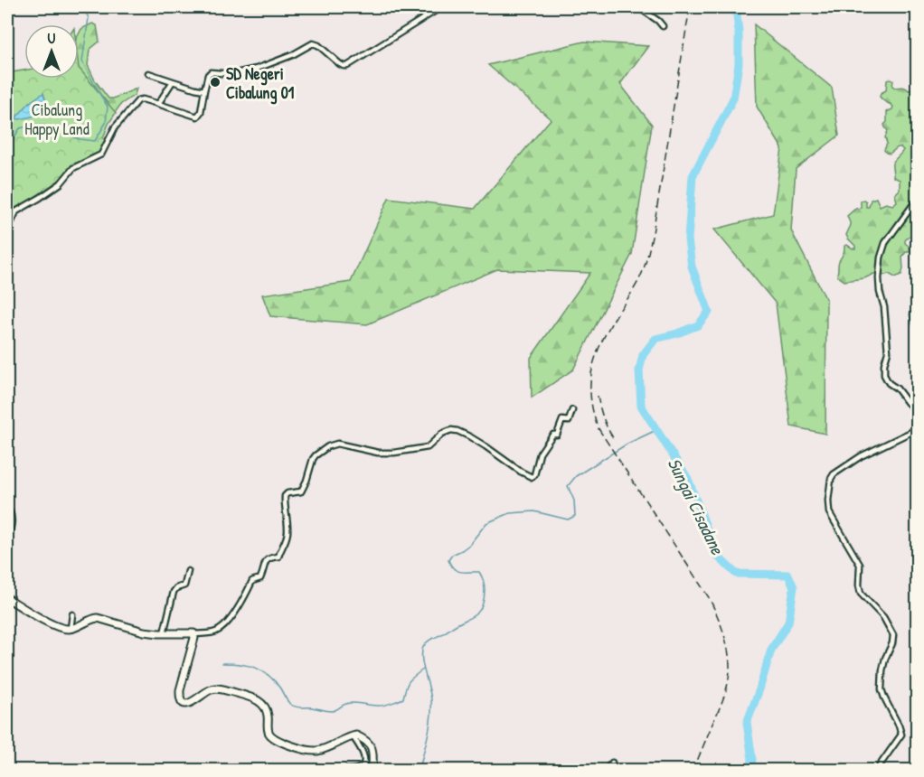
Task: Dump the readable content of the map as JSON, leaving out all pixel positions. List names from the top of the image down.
{
  "water": ["Sungai Cisadane"],
  "parks": ["Cibalung Happy Land"],
  "places": ["SD Negeri Cibalung 01"],
  "north": "top"
}
